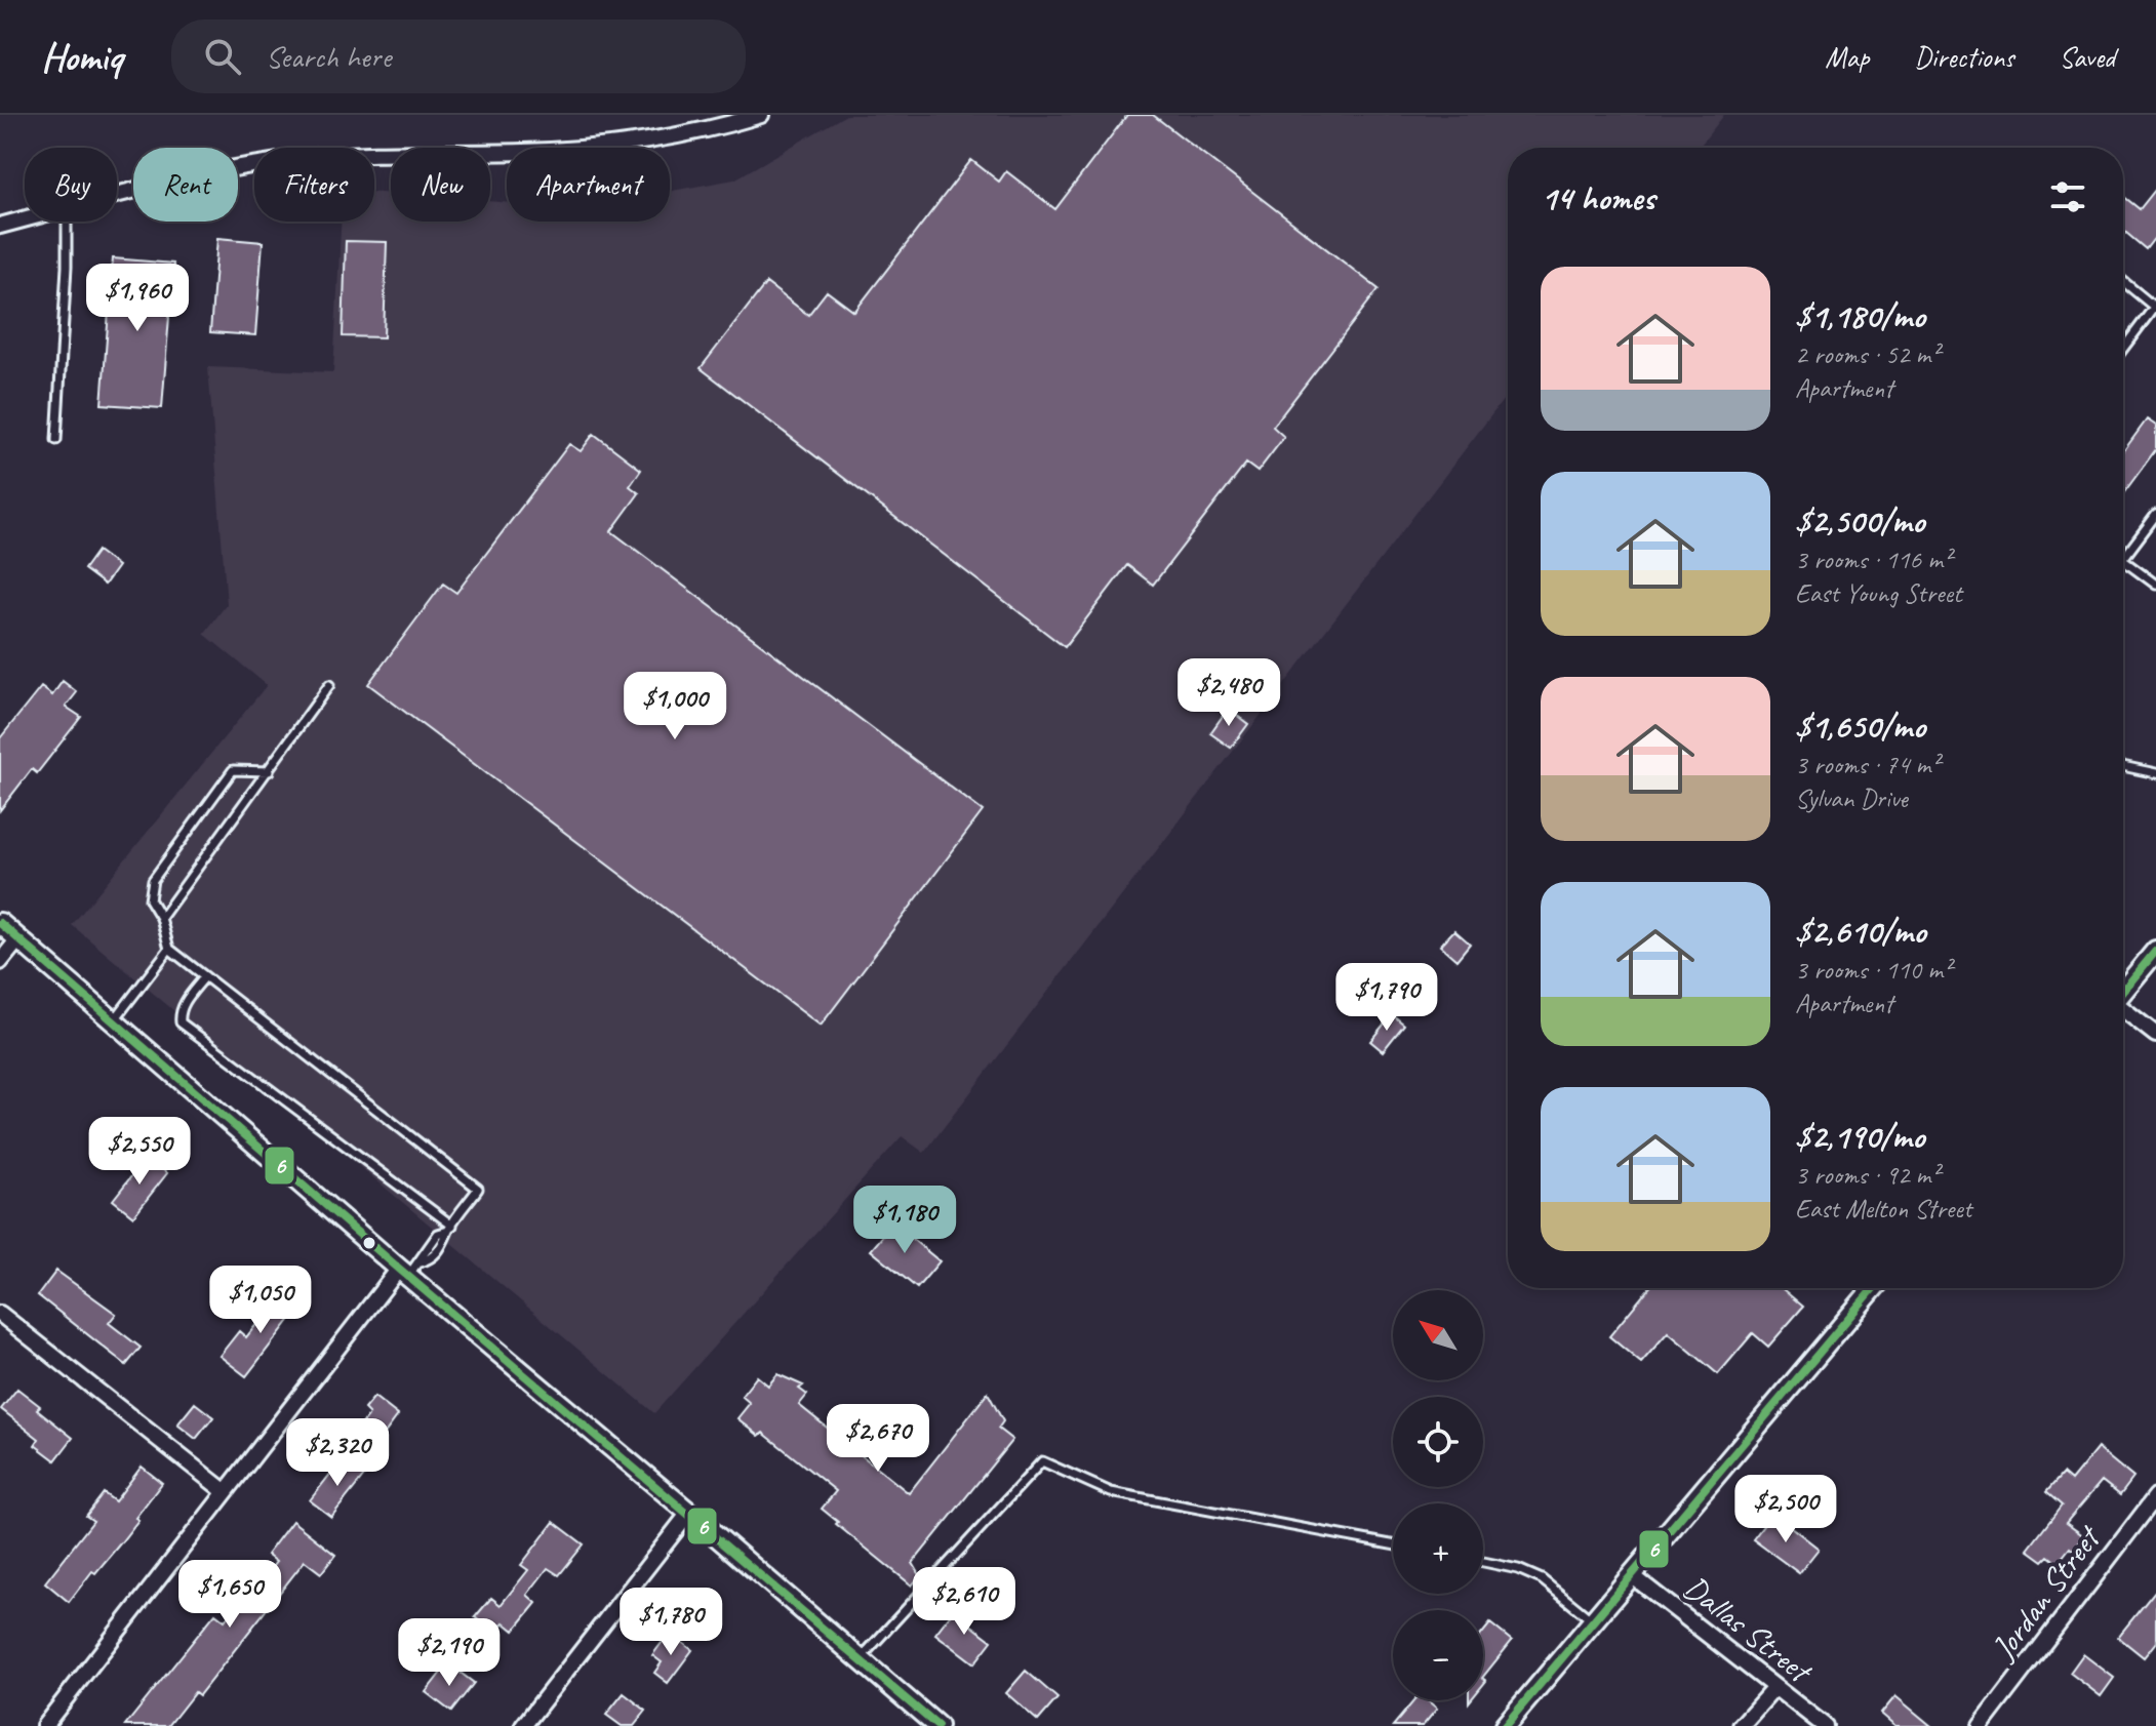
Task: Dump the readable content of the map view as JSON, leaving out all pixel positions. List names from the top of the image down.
{
  "streets": {
    "street": ["Jordan Street", "Dallas Street"]
  },
  "lines": ["transit line 6"],
  "north": "top left",
  "page": {
    "header": "Homiq",
    "search": "Search here",
    "nav": ["Map", "Directions", "Saved"],
    "chip": [
      "Buy",
      "Rent",
      "Filters",
      "New",
      "Apartment"
    ],
    "heading": "14 homes",
    "list": [
      {
        "name": "$1,180/mo",
        "note": "2 rooms · 52 m² · Apartment"
      },
      {
        "name": "$2,500/mo",
        "note": "3 rooms · 116 m² · East Young Street"
      },
      {
        "name": "$1,650/mo",
        "note": "3 rooms · 74 m² · Sylvan Drive"
      },
      {
        "name": "$2,610/mo",
        "note": "3 rooms · 110 m² · Apartment"
      },
      {
        "name": "$2,190/mo",
        "note": "3 rooms · 92 m² · East Melton Street"
      }
    ],
    "price": [
      "$1,960",
      "$2,480",
      "$1,000",
      "$1,790",
      "$2,550",
      "$1,180",
      "$1,050",
      "$2,670",
      "$2,320",
      "$2,500",
      "$1,650",
      "$2,610",
      "$1,780",
      "$2,190"
    ],
    "map_buttons": ["+", "−"]
  }
}
